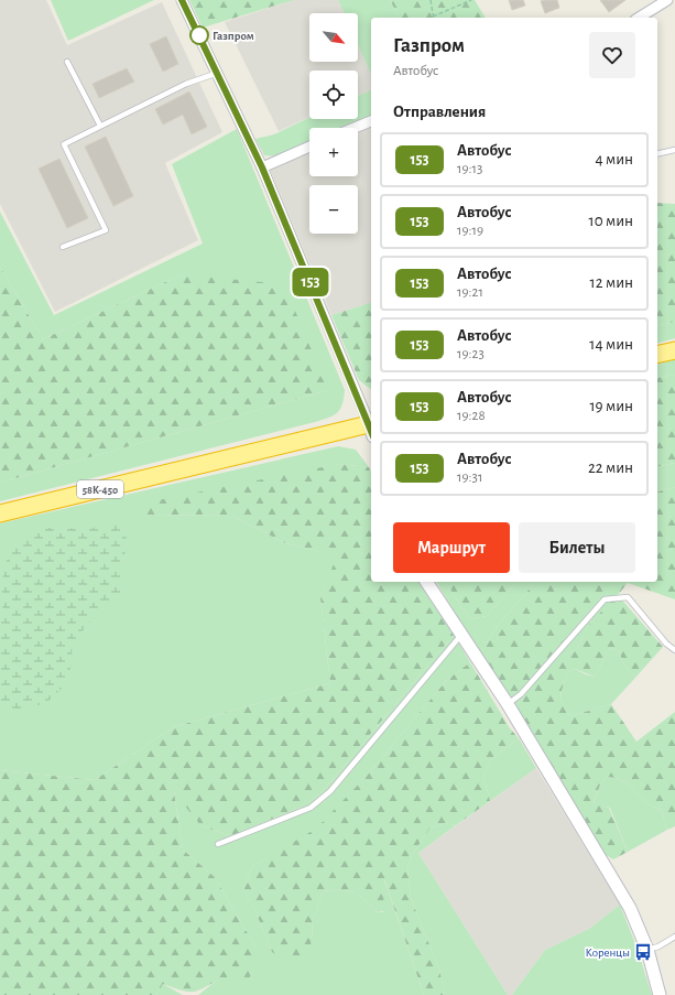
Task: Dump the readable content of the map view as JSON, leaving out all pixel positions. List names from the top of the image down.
{
  "streets": {
    "highway": ["58К-450"]
  },
  "places": {
    "other": ["Газпром"],
    "bus stop": ["Коренцы"]
  },
  "lines": ["bus line 153"],
  "north": "bottom right",
  "page": {
    "on_map": "153",
    "map_buttons": ["+", "−"],
    "heading": [
      ["Газпром", "Автобус"],
      "Отправления"
    ],
    "list": [
      {
        "mark": "153",
        "name": "Автобус",
        "note": "19:13",
        "value": "4 мин"
      },
      {
        "mark": "153",
        "name": "Автобус",
        "note": "19:19",
        "value": "10 мин"
      },
      {
        "mark": "153",
        "name": "Автобус",
        "note": "19:21",
        "value": "12 мин"
      },
      {
        "mark": "153",
        "name": "Автобус",
        "note": "19:23",
        "value": "14 мин"
      },
      {
        "mark": "153",
        "name": "Автобус",
        "note": "19:28",
        "value": "19 мин"
      },
      {
        "mark": "153",
        "name": "Автобус",
        "note": "19:31",
        "value": "22 мин"
      }
    ],
    "buttons": ["Маршрут", "Билеты"]
  }
}
